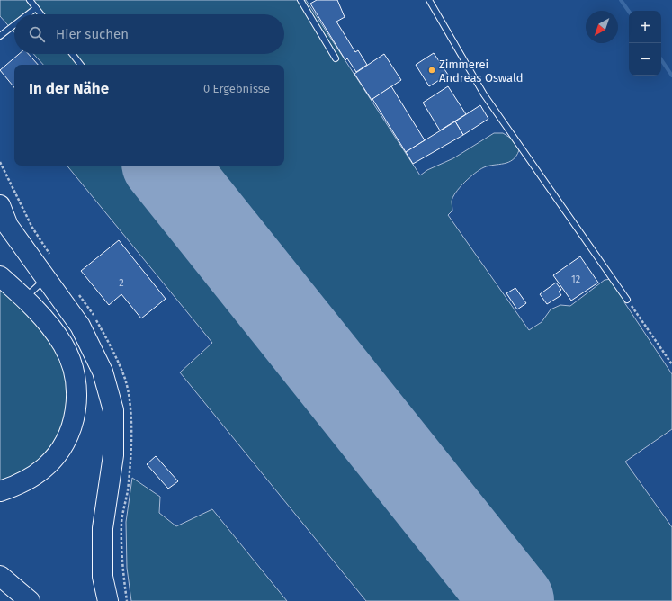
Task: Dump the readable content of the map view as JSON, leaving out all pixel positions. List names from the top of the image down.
{
  "places": ["Zimmerei Andreas Oswald"],
  "house_numbers": ["12", "2"],
  "north": "bottom left",
  "page": {
    "map_buttons": ["+", "−"],
    "search": "Hier suchen",
    "heading": ["In der Nähe", "0 Ergebnisse"]
  }
}
